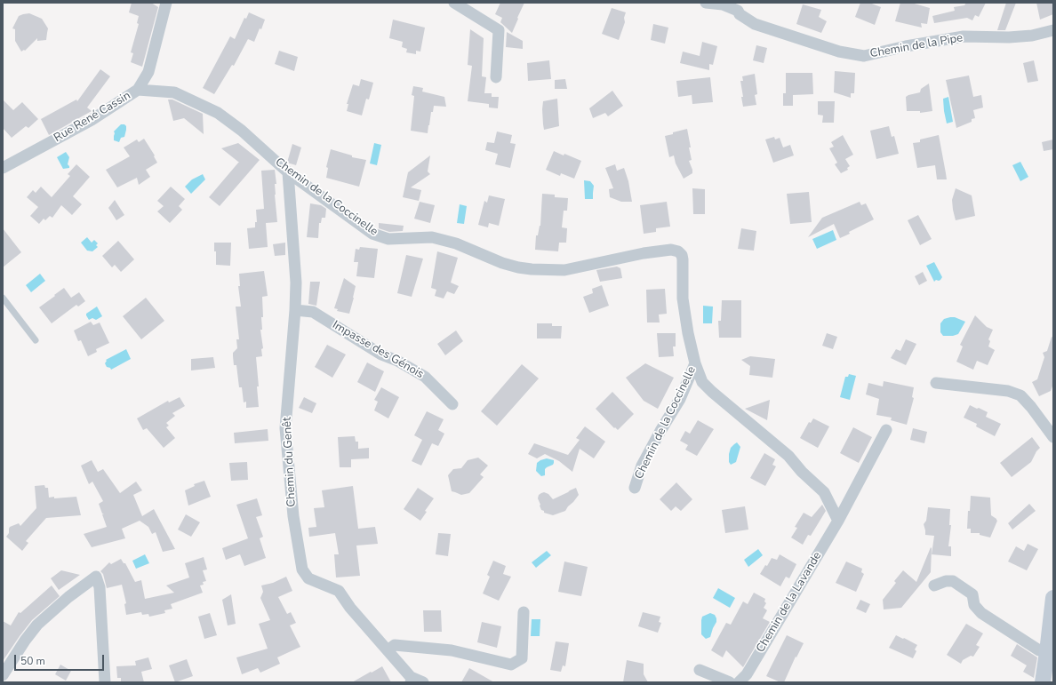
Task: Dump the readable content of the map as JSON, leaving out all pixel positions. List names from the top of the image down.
{
  "streets": {
    "street": [
      "Chemin de la Pipe",
      "Rue René Cassin",
      "Chemin de la Coccinelle",
      "Impasse des Génois",
      "Chemin du Genêt",
      "Chemin de la Lavande"
    ]
  },
  "crossings": [
    ["Rue René Cassin", "Chemin de la Coccinelle"],
    ["Chemin de la Coccinelle", "Chemin du Genêt"],
    ["Impasse des Génois", "Chemin du Genêt"]
  ],
  "scale_bar": "50 m"
}
